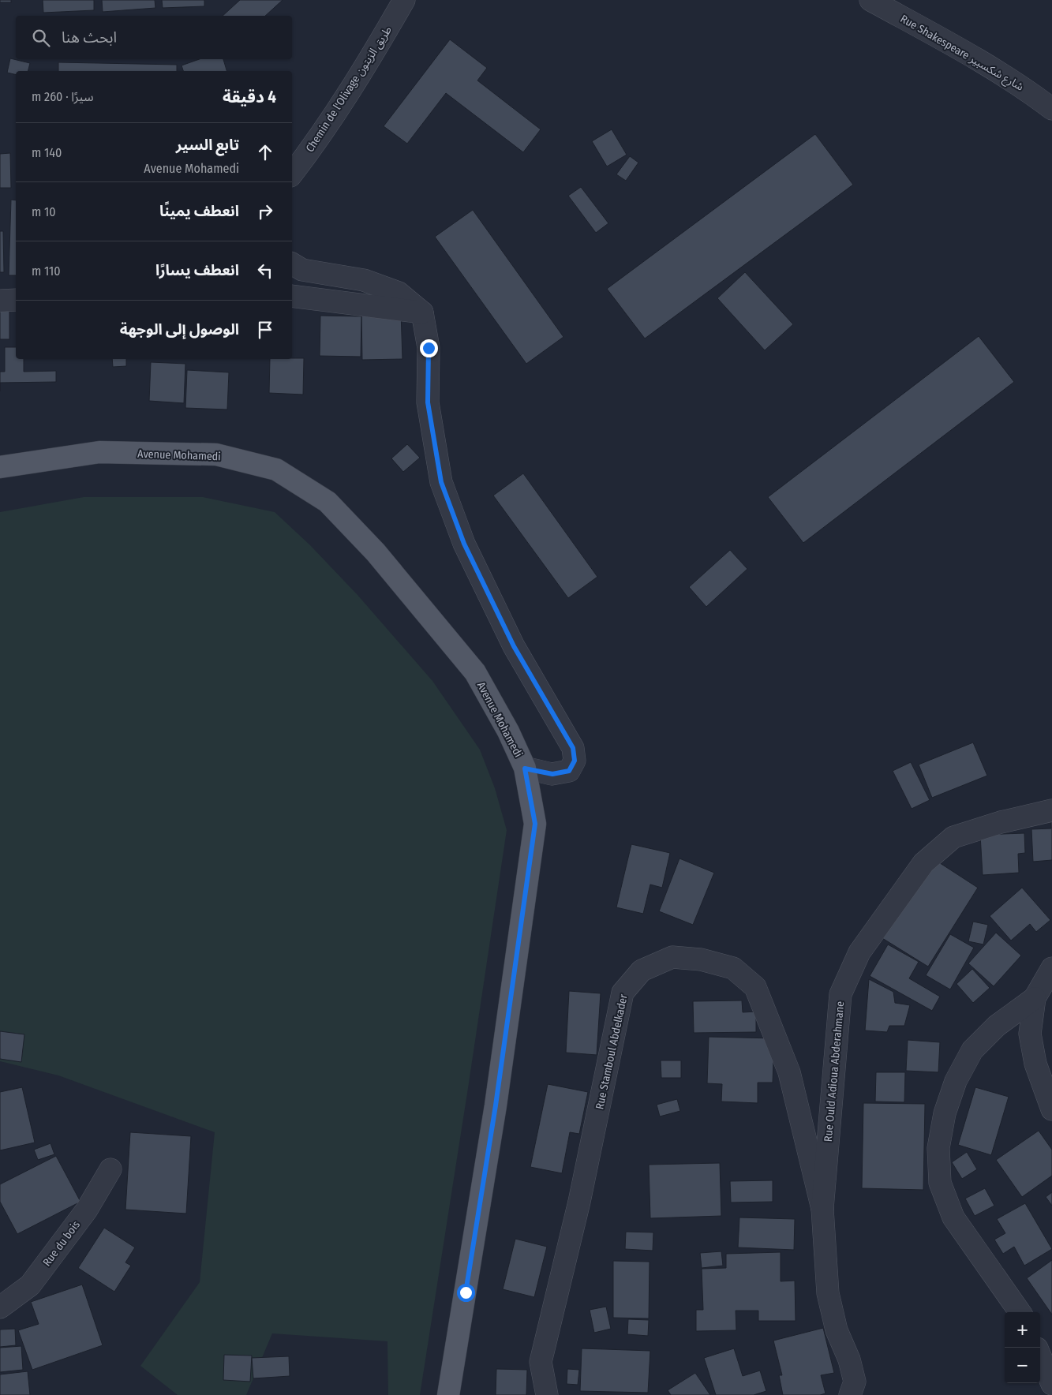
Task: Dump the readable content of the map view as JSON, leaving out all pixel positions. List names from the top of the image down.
{
  "streets": {
    "main road": ["Avenue Mohamedi"],
    "street": [
      "Rue Shakespeare شارع شكسبير",
      "Chemin de l'Olivage طريق الزيتون",
      "Rue Stamboul Abdelkader",
      "Rue Ould Adioua Abderahmane",
      "Rue du bois"
    ]
  },
  "crossings": [
    ["Rue Stamboul Abdelkader", "Rue Ould Adioua Abderahmane"]
  ],
  "page": {
    "search": "ابحث هنا",
    "heading": ["4 دقيقة", "سيرًا · 260 m"],
    "list": [
      ["تابع السير", "Avenue Mohamedi", "140 m"],
      ["انعطف يمينًا", "10 m"],
      ["انعطف يسارًا", "110 m"],
      "الوصول إلى الوجهة"
    ],
    "map_buttons": ["+", "−"]
  }
}
